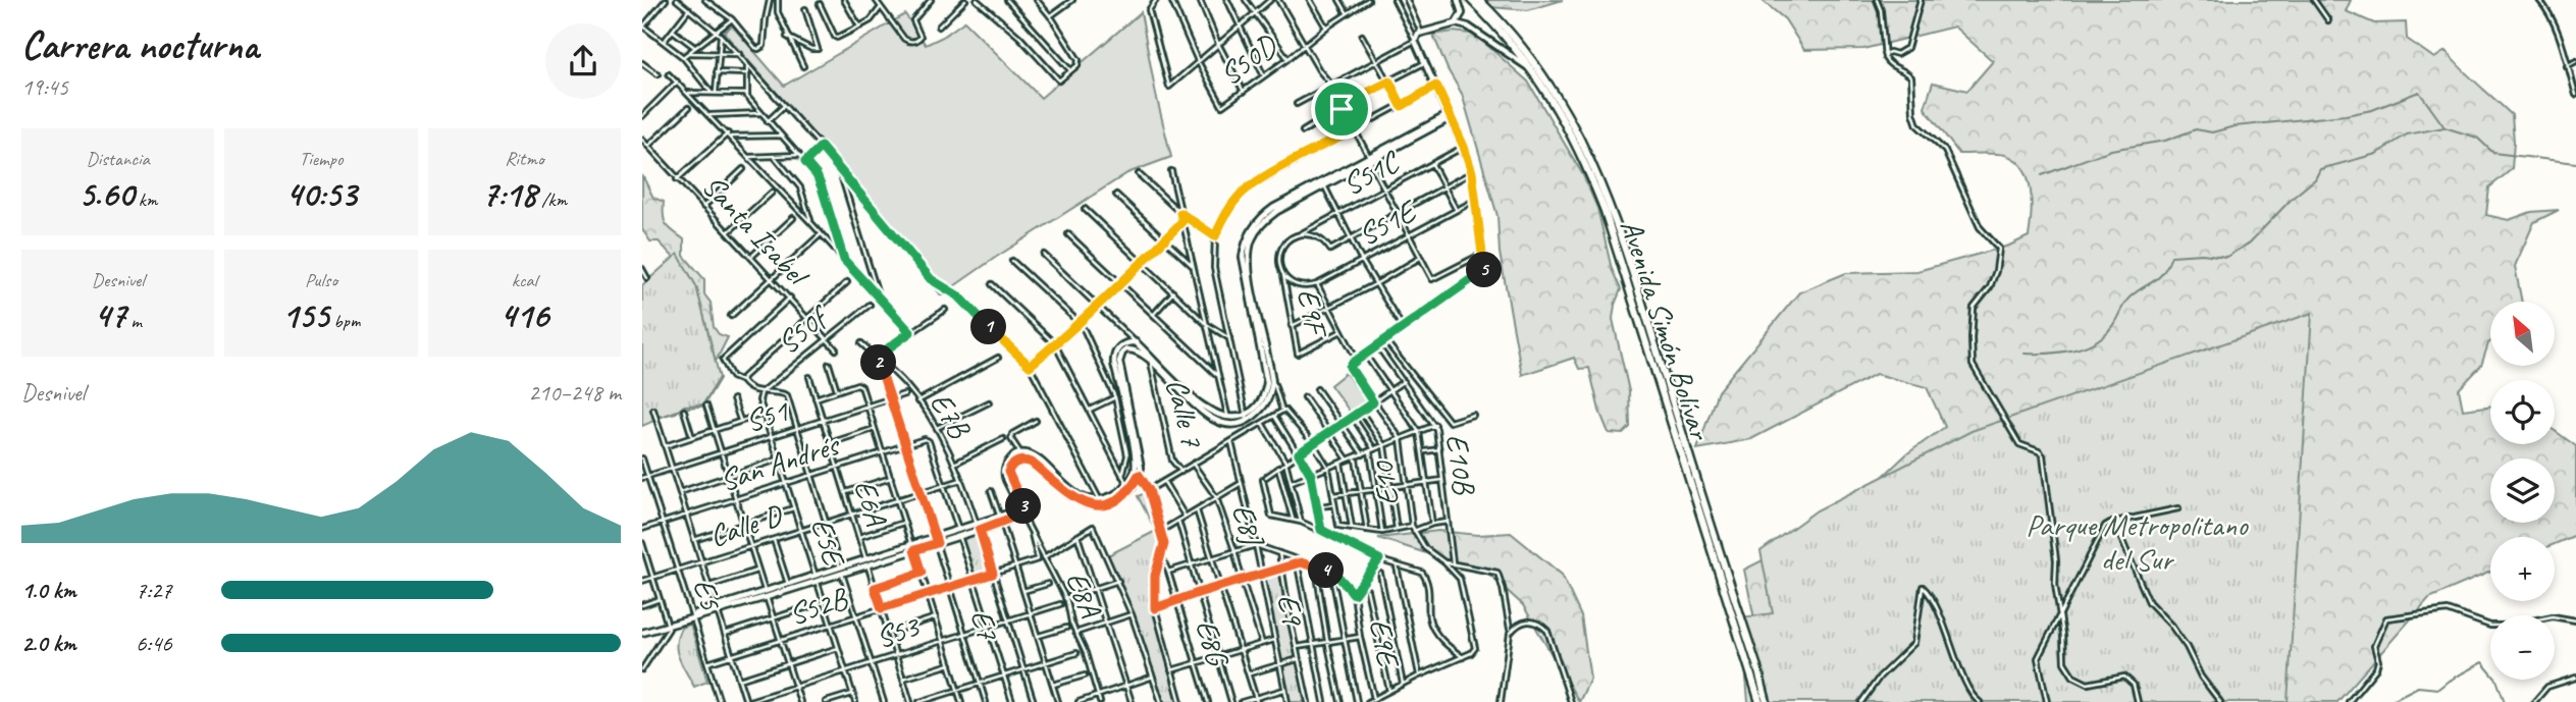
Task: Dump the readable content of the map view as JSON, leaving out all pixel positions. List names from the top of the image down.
{
  "streets": {
    "highway": ["Avenida Simón Bolívar"],
    "street": [
      "S50D",
      "S51C",
      "S51E",
      "Santa Isabel",
      "E9F",
      "S50f",
      "Calle 7",
      "E7B",
      "S51",
      "San Andrés",
      "E10B",
      "E10",
      "E6A",
      "E8J",
      "Calle D",
      "E5E",
      "E5",
      "E8A",
      "S52B",
      "E9",
      "E7",
      "S53",
      "E8G",
      "E9E"
    ]
  },
  "crossings": [
    ["S51C", "E9F"],
    ["Santa Isabel", "S50f"],
    ["S50f", "S51"],
    ["S50f", "E6A"],
    ["S50f", "E5E"],
    ["E7B", "Calle D"],
    ["E7B", "S52B"],
    ["E7B", "E7"],
    ["E7B", "S53"],
    ["S51", "E6A"],
    ["S51", "E5E"],
    ["S51", "E5"],
    ["S51", "E7"],
    ["San Andrés", "E6A"],
    ["San Andrés", "Calle D"],
    ["San Andrés", "E5E"],
    ["San Andrés", "E5"],
    ["San Andrés", "E7"],
    ["E6A", "Calle D"],
    ["E6A", "S52B"],
    ["E6A", "S53"],
    ["Calle D", "E5E"],
    ["Calle D", "E5"],
    ["Calle D", "E7"],
    ["E5E", "S52B"],
    ["E5E", "S53"],
    ["E5", "S52B"],
    ["E8A", "S52B"],
    ["S52B", "E7"],
    ["E7", "S53"]
  ],
  "parks": ["Parque Metropolitano del Sur"],
  "north": "top left",
  "page": {
    "heading": ["Carrera nocturna", "19:45"],
    "stats": [
      ["Distancia", "5.60 km"],
      ["Tiempo", "40:53"],
      ["Ritmo", "7:18 /km"],
      ["Desnivel", "47 m"],
      ["Pulso", "155 bpm"],
      ["kcal", "416"]
    ],
    "pins": [
      "5",
      "1",
      "2",
      "3",
      "4"
    ],
    "map_buttons": ["+", "−"],
    "chart": ["Desnivel", "210–248 m"],
    "list": [
      {
        "name": "1.0 km",
        "note": "7:27"
      },
      {
        "name": "2.0 km",
        "note": "6:46"
      }
    ]
  }
}
